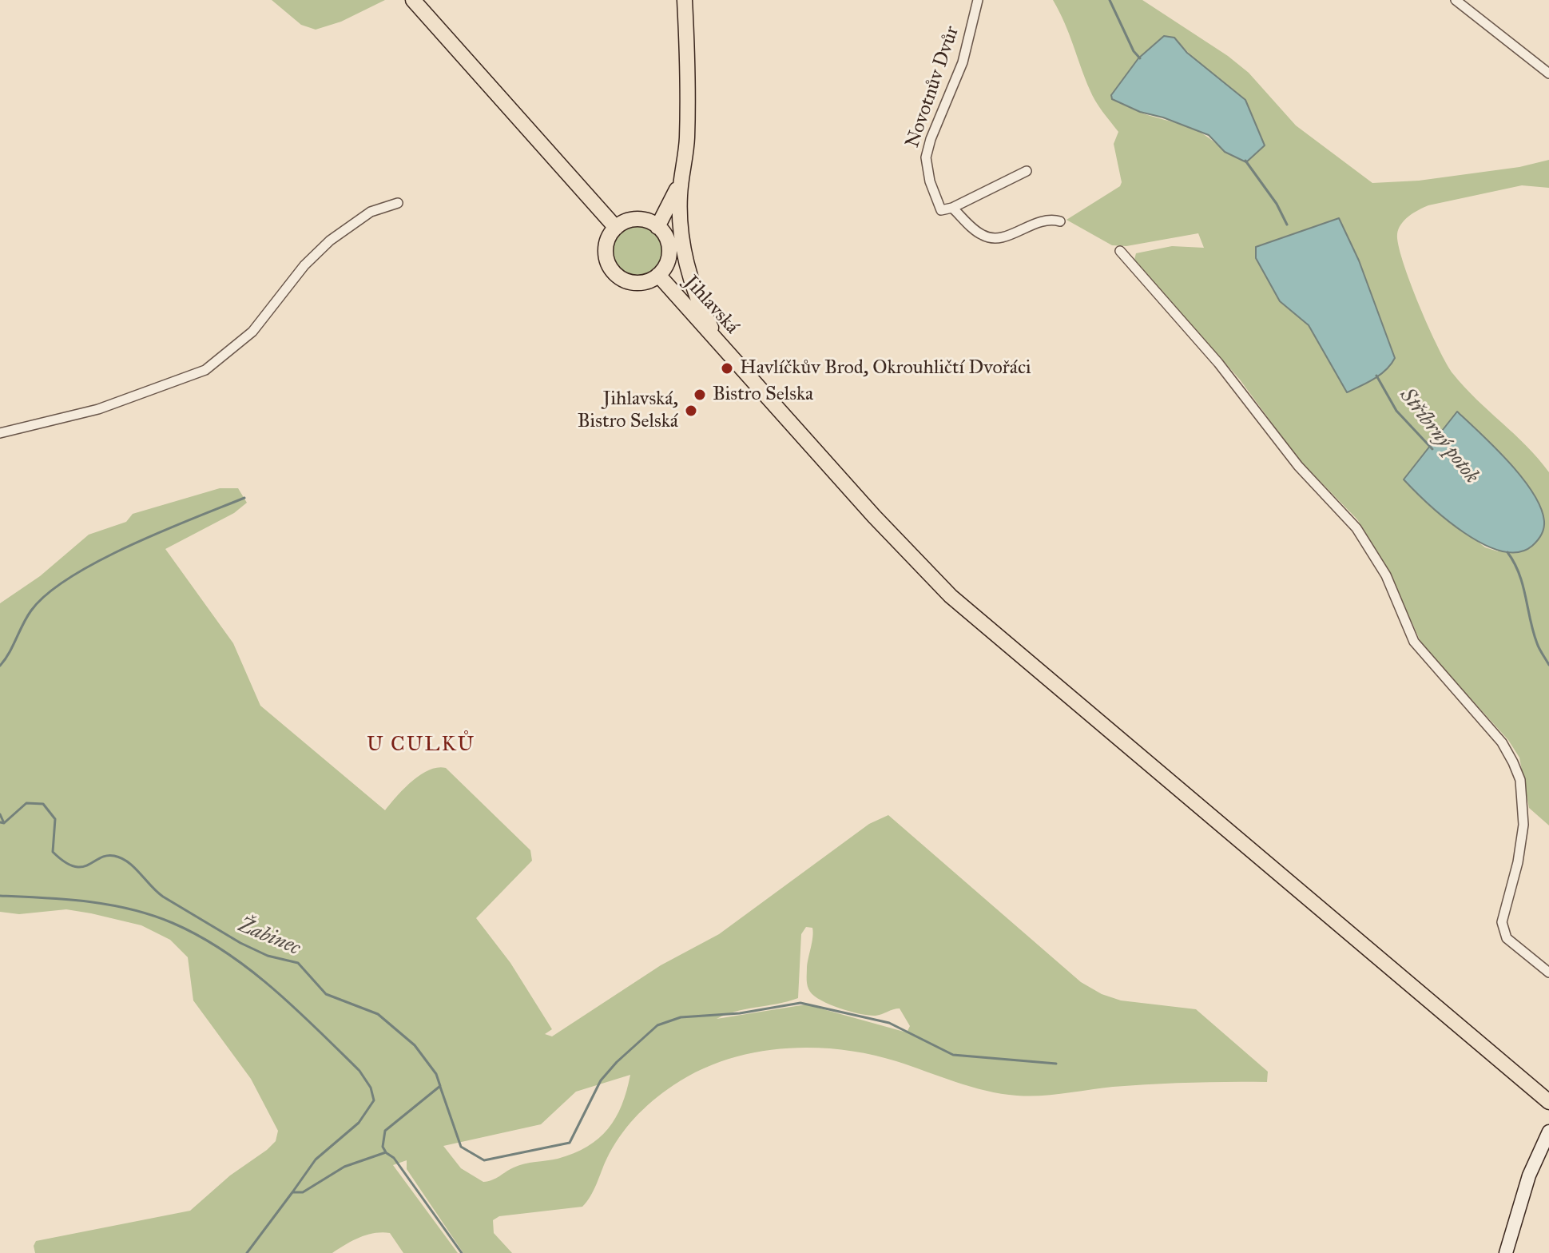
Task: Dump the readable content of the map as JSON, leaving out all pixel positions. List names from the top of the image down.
{
  "streets": {
    "main road": ["Jihlavská"],
    "street": ["Novotnův Dvůr"]
  },
  "districts": ["U CULKŮ"],
  "water": ["Stříbrný potok", "Žabinec"],
  "places": ["Havlíčkův Brod, Okrouhličtí Dvořáci", "Bistro Selska", "Jihlavská, Bistro Selská"]
}
